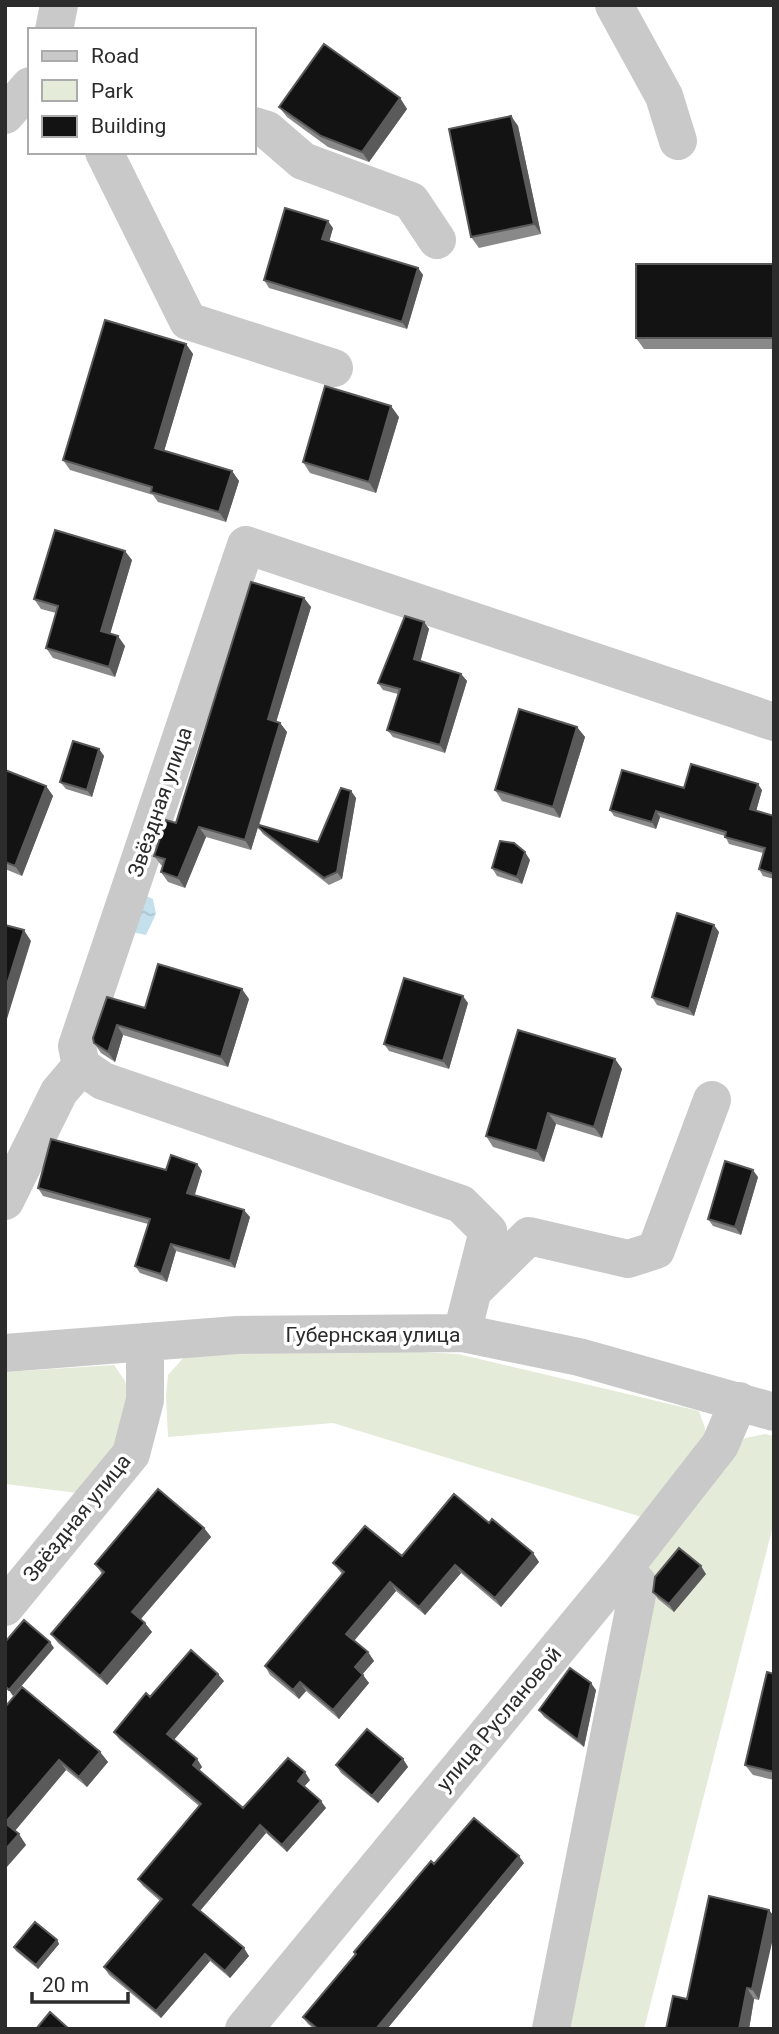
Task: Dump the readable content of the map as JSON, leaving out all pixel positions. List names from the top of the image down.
{
  "streets": {
    "street": ["Звёздная улица", "Губернская улица", "улица Руслановой"]
  },
  "crossings": [
    ["Звёздная улица", "Губернская улица"],
    ["Губернская улица", "улица Руслановой"]
  ],
  "legend": ["Road", "Park", "Building"],
  "scale_bar": "20 m"
}
